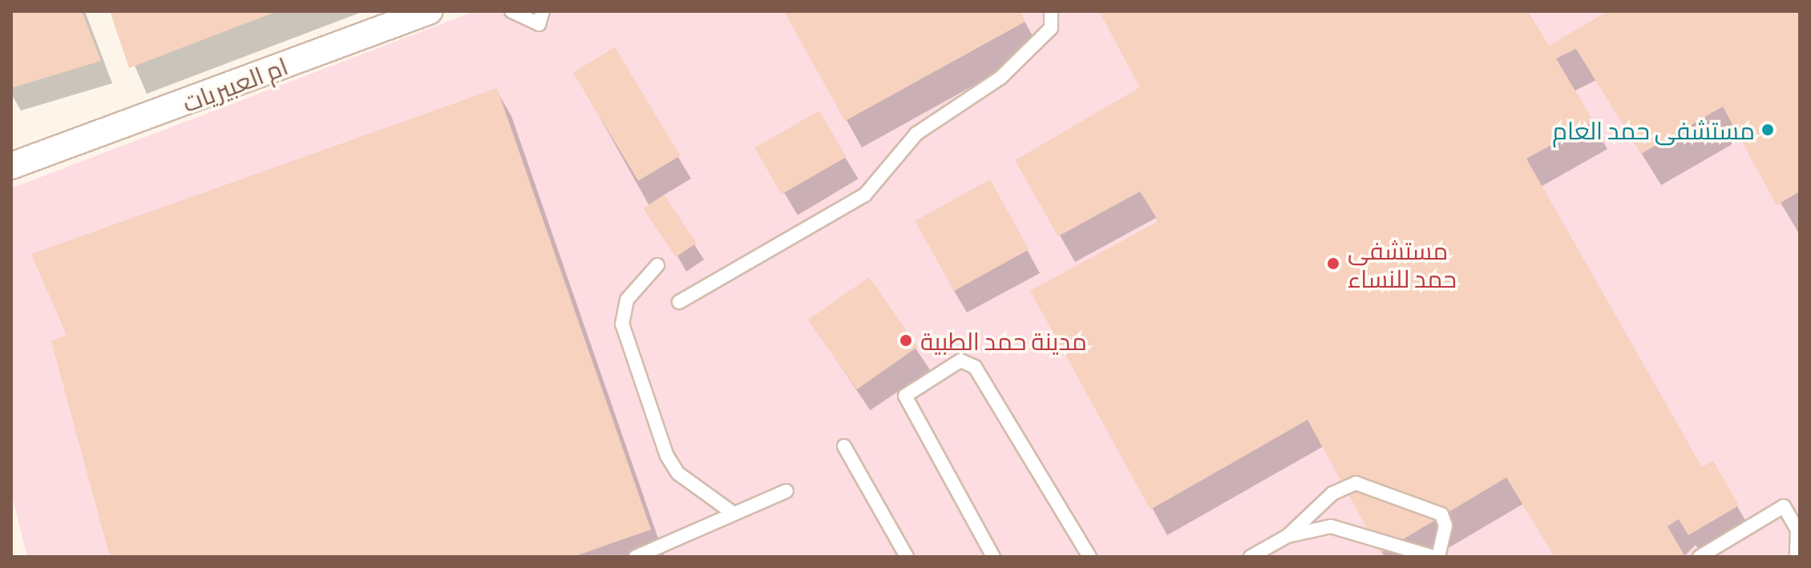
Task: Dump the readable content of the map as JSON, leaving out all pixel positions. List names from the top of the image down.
{
  "streets": {
    "street": ["ام العبيريات"]
  },
  "places": ["مستشفى حمد العام", "مستشفى حمد للنساء", "مدينة حمد الطبية"]
}
